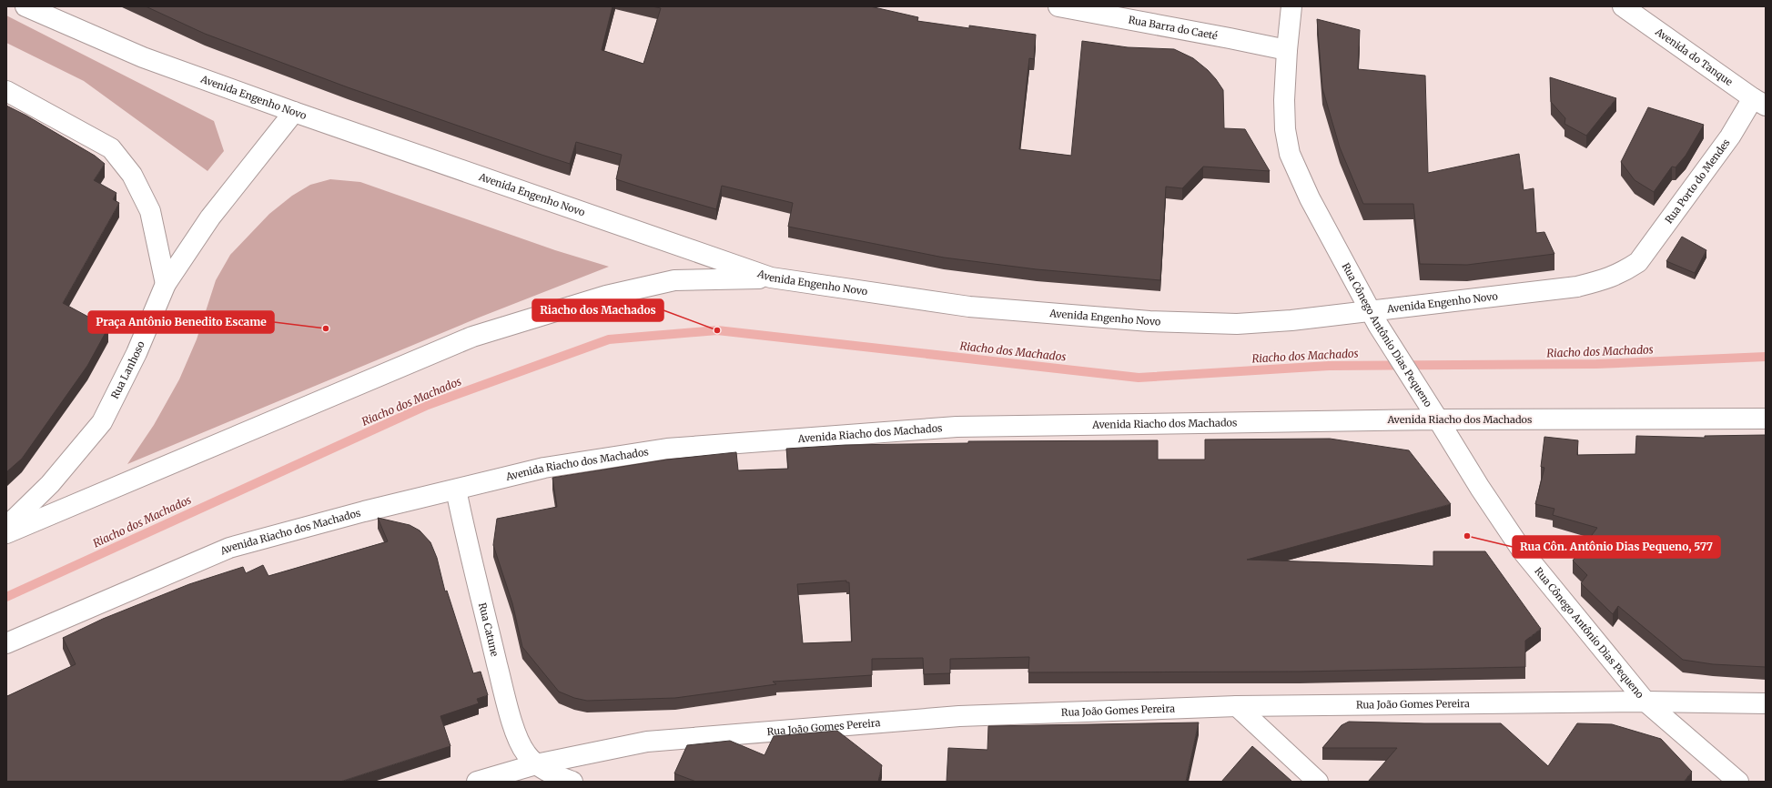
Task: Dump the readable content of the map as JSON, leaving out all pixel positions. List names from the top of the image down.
{
  "streets": {
    "street": [
      "Rua Barra do Caeté",
      "Avenida do Tanque",
      "Avenida Engenho Novo",
      "Rua Porto do Mendes",
      "Rua Cônego Antônio Dias Pequeno",
      "Rua Lanhoso",
      "Avenida Riacho dos Machados",
      "Rua Catune",
      "Rua João Gomes Pereira"
    ]
  },
  "crossings": [
    ["Rua Barra do Caeté", "Rua Cônego Antônio Dias Pequeno"],
    ["Avenida do Tanque", "Rua Porto do Mendes"],
    ["Avenida Engenho Novo", "Rua Porto do Mendes"],
    ["Avenida Engenho Novo", "Rua Cônego Antônio Dias Pequeno"],
    ["Avenida Engenho Novo", "Rua Lanhoso"],
    ["Rua Cônego Antônio Dias Pequeno", "Avenida Riacho dos Machados"],
    ["Rua Cônego Antônio Dias Pequeno", "Rua João Gomes Pereira"],
    ["Avenida Riacho dos Machados", "Rua Catune"],
    ["Rua Catune", "Rua João Gomes Pereira"]
  ],
  "water": ["Riacho dos Machados"],
  "places": ["Praça Antônio Benedito Escame", "Riacho dos Machados", "Rua Côn. Antônio Dias Pequeno, 577"]
}
